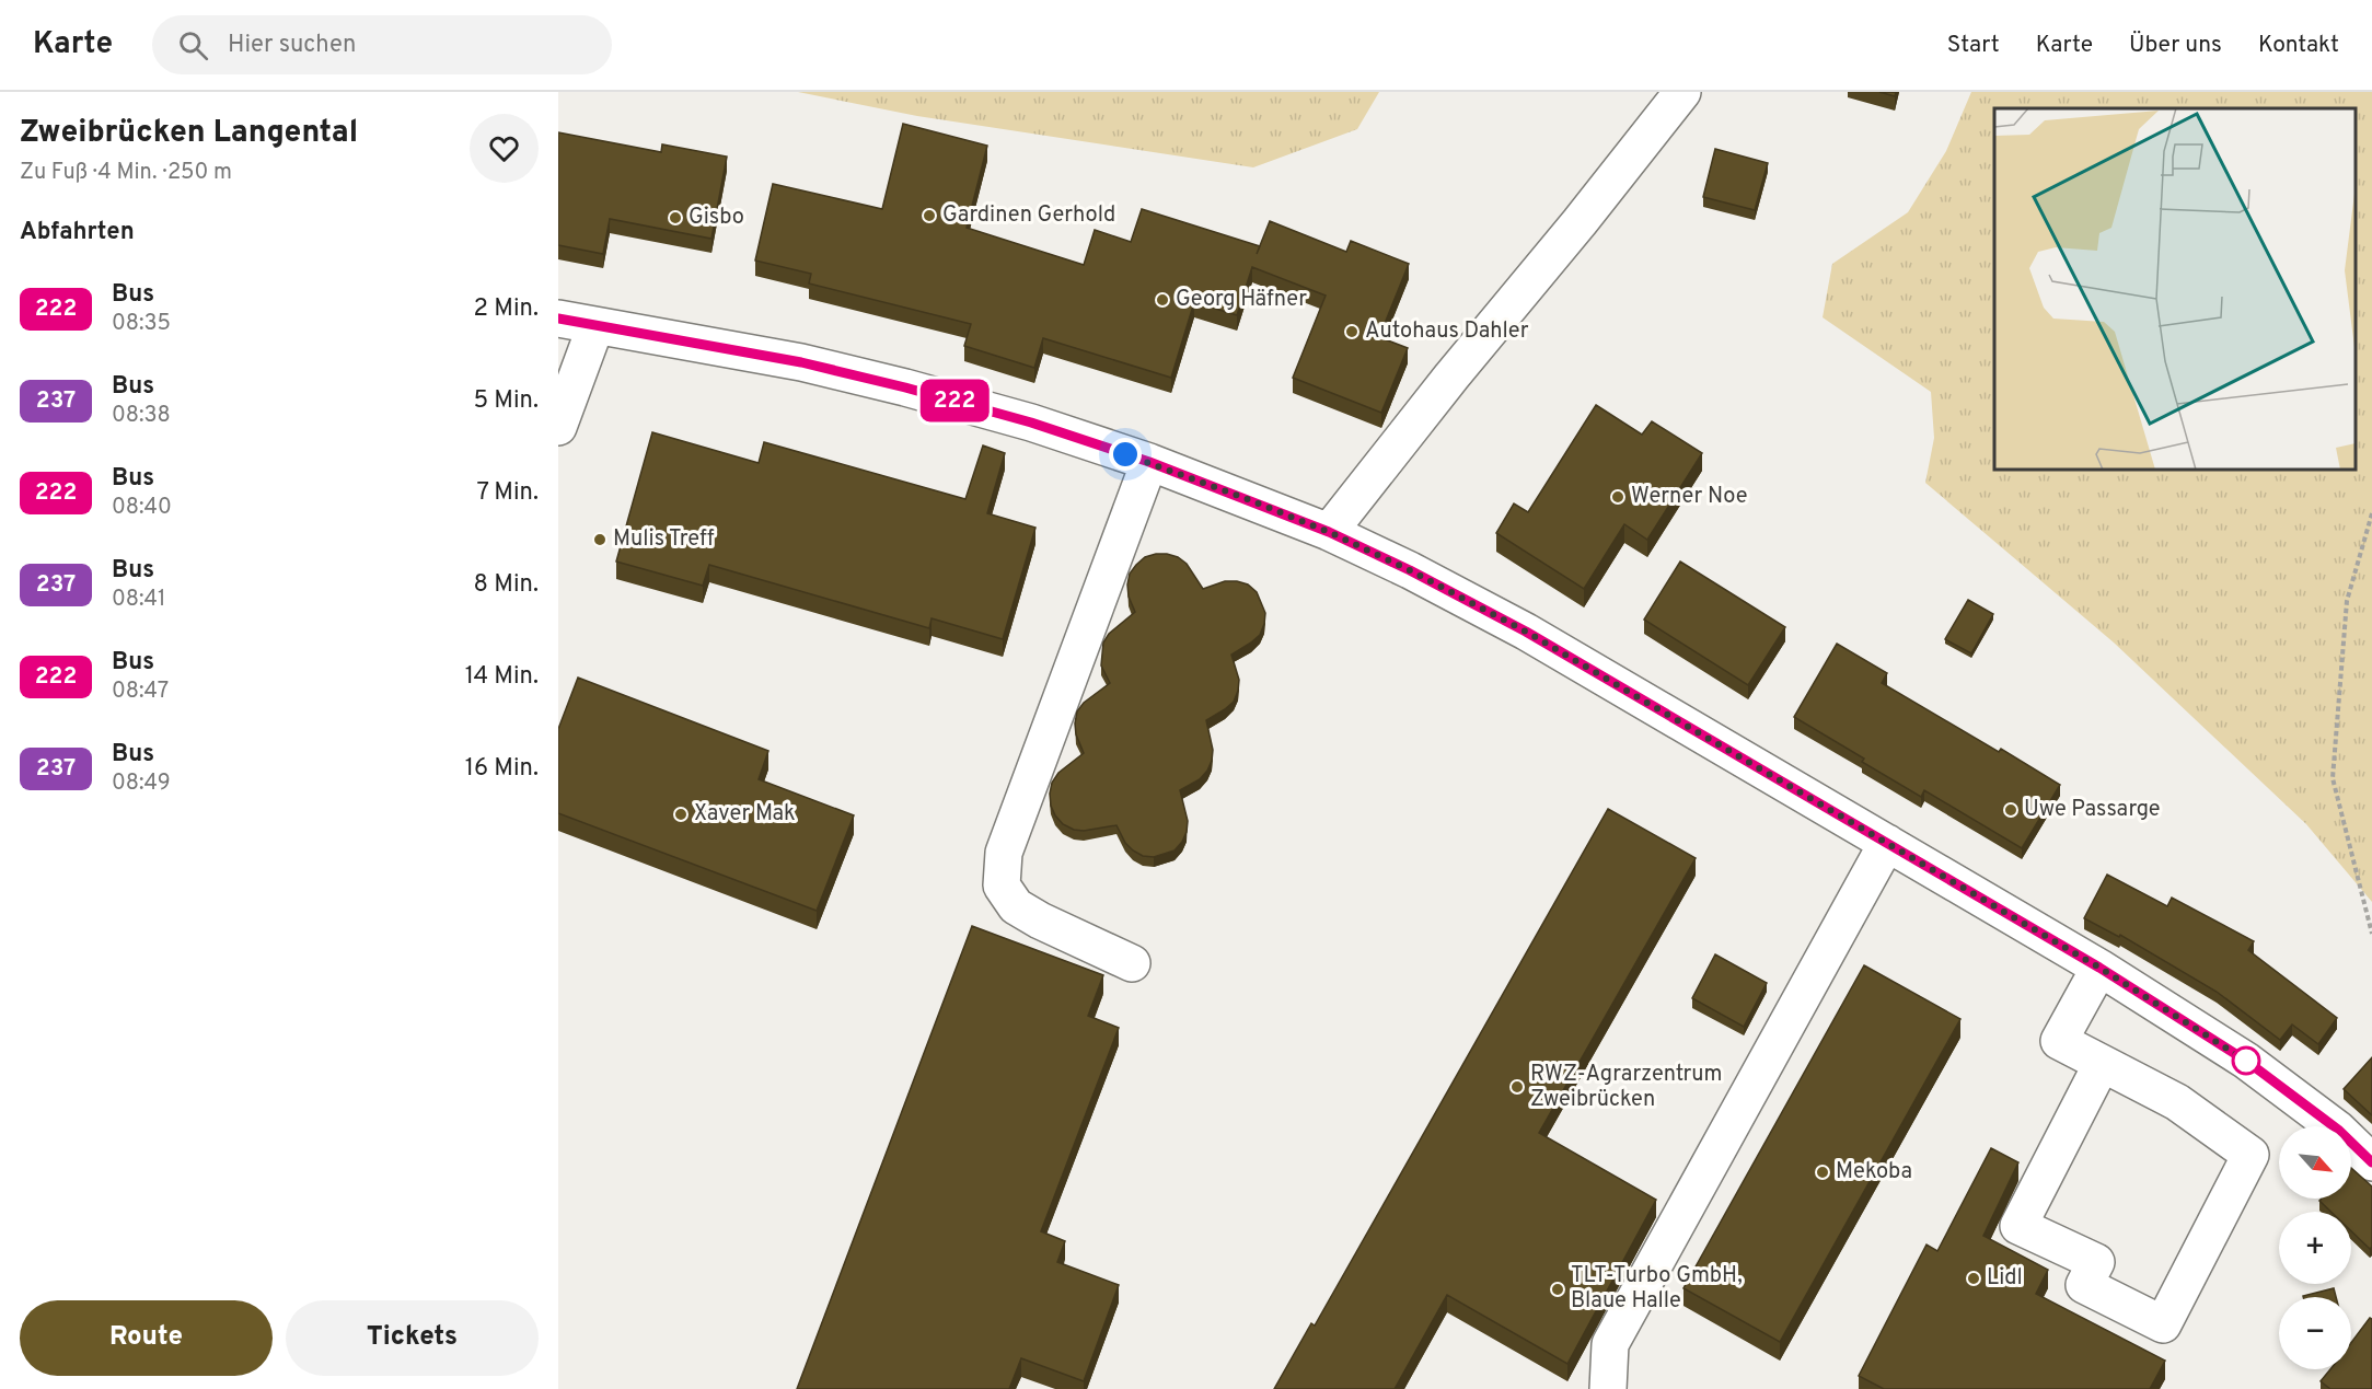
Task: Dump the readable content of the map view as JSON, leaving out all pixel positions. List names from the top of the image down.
{
  "places": [
    "Gardinen Gerhold",
    "Gisbo",
    "Georg Häfner",
    "Autohaus Dahler",
    "Werner Noe",
    "Mulis Treff",
    "Uwe Passarge",
    "Xaver Mak",
    "RWZ-Agrarzentrum Zweibrücken",
    "Mekoba",
    "Lidl",
    "TLT-Turbo GmbH, Blaue Halle"
  ],
  "lines": ["bus line 222"],
  "north": "bottom right",
  "page": {
    "header": "Karte",
    "search": "Hier suchen",
    "nav": [
      "Start",
      "Karte",
      "Über uns",
      "Kontakt"
    ],
    "heading": [
      ["Zweibrücken Langental", "Zu Fuß · 4 Min. · 250 m"],
      "Abfahrten"
    ],
    "on_map": "222",
    "list": [
      {
        "mark": "222",
        "name": "Bus",
        "note": "08:35",
        "value": "2 Min."
      },
      {
        "mark": "237",
        "name": "Bus",
        "note": "08:38",
        "value": "5 Min."
      },
      {
        "mark": "222",
        "name": "Bus",
        "note": "08:40",
        "value": "7 Min."
      },
      {
        "mark": "237",
        "name": "Bus",
        "note": "08:41",
        "value": "8 Min."
      },
      {
        "mark": "222",
        "name": "Bus",
        "note": "08:47",
        "value": "14 Min."
      },
      {
        "mark": "237",
        "name": "Bus",
        "note": "08:49",
        "value": "16 Min."
      }
    ],
    "map_buttons": ["+", "−"],
    "buttons": ["Route", "Tickets"]
  }
}
